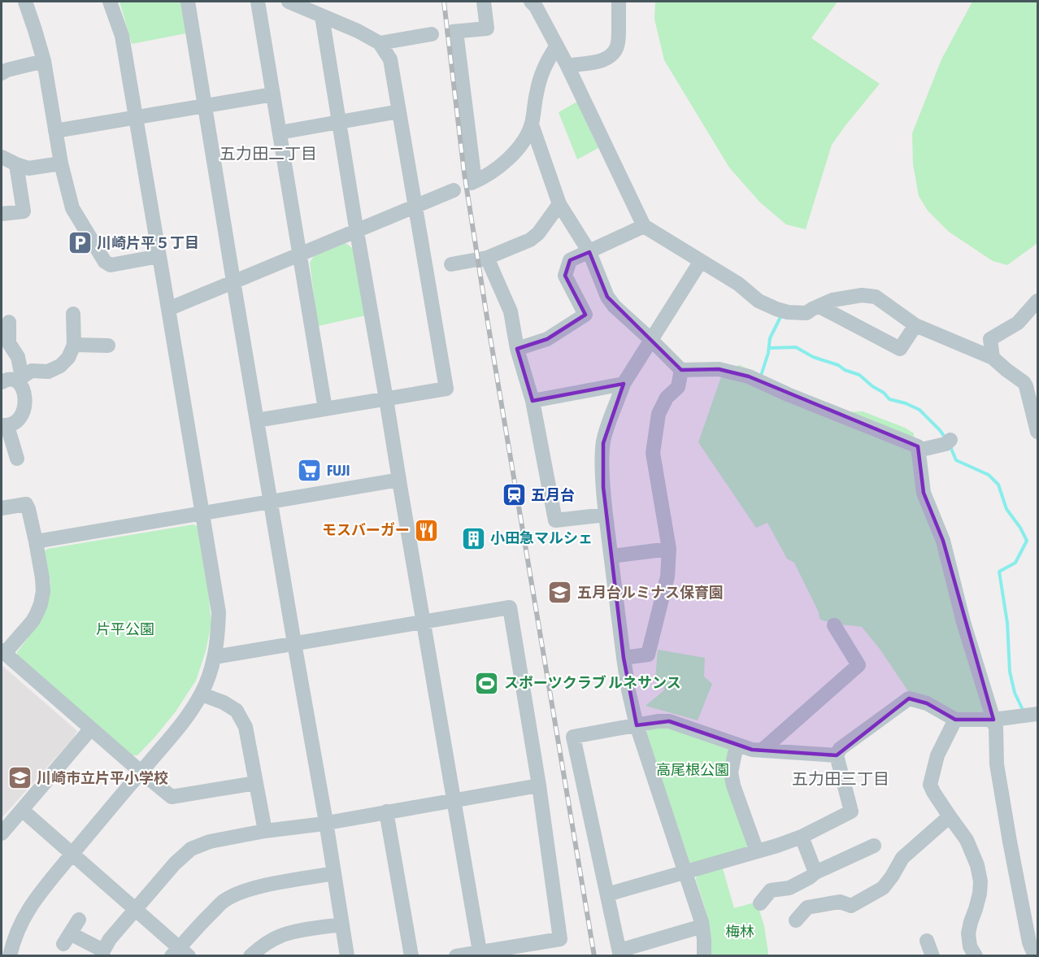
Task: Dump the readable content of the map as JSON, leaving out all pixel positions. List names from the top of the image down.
{
  "districts": ["五力田二丁目", "五力田三丁目"],
  "parks": ["片平公園", "高尾根公園", "梅林"],
  "places": {
    "parking": ["川崎片平５丁目"],
    "supermarket": ["FUJI"],
    "station": ["五月台"],
    "restaurant": ["モスバーガー"],
    "building": ["小田急マルシェ"],
    "school or university": ["五月台ルミナス保育園", "川崎市立片平小学校"],
    "sports": ["スポーツクラブ ルネサンス"]
  }
}
